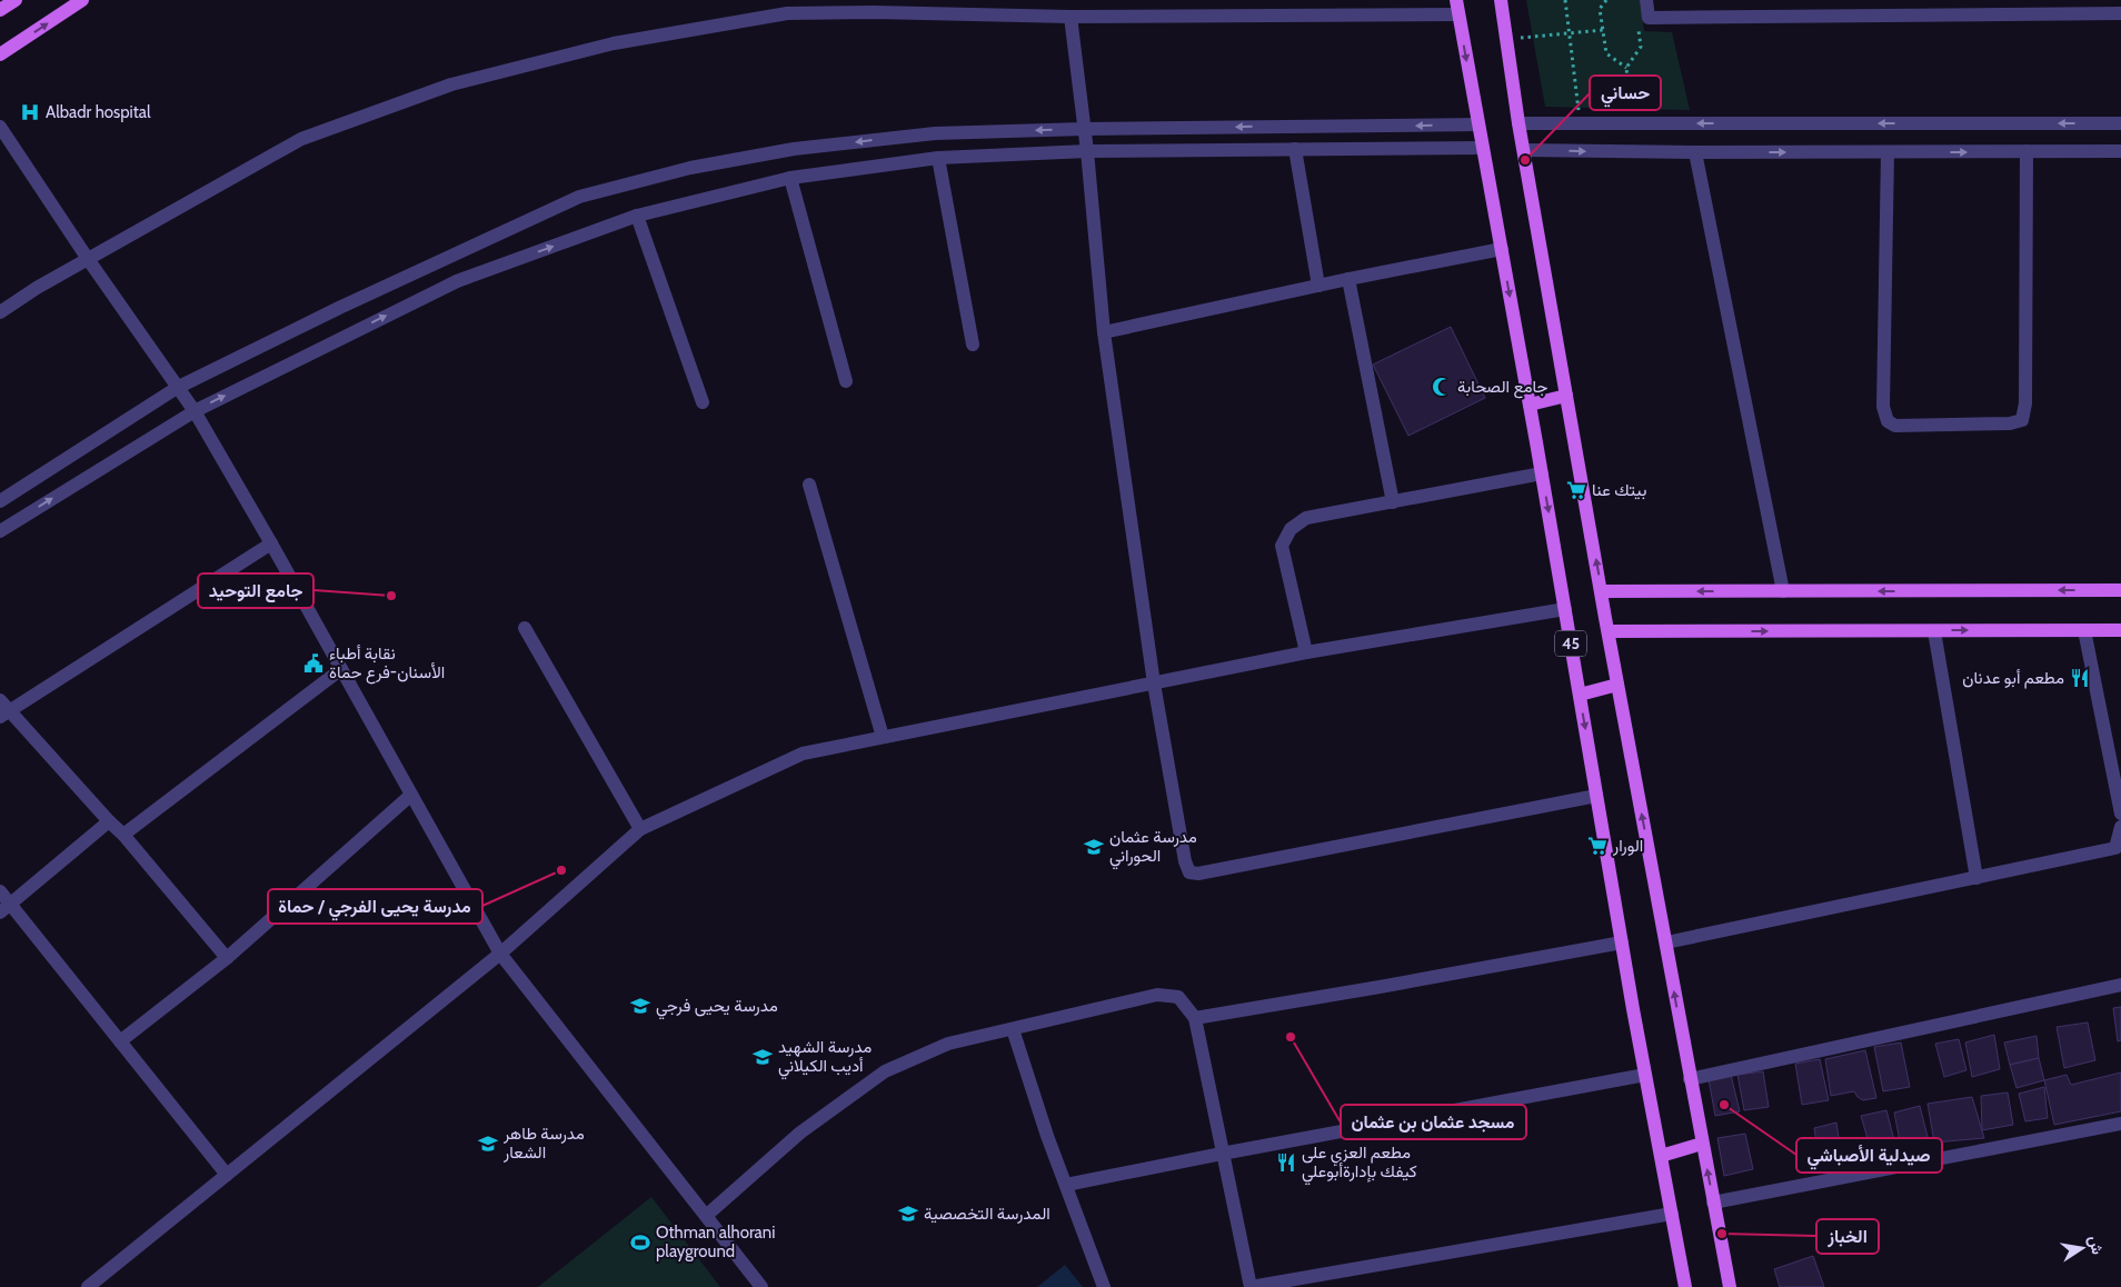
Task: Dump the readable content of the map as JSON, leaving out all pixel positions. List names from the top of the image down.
{
  "streets": {
    "main road": ["45"]
  },
  "places": {
    "hospital": ["Albadr hospital"],
    "other": [
      "حساني",
      "جامع التوحيد",
      "مدرسة يحيى الفرجي / حماة",
      "مسجد عثمان بن عثمان",
      "صيدلية الأصباشي",
      "الخباز"
    ],
    "mosque": ["جامع الصحابة"],
    "supermarket": ["بيتك عنا", "الورار"],
    "public building": ["نقابة أطباء الأسنان-فرع حماة"],
    "restaurant": ["مطعم أبو عدنان", "مطعم العزي على كيفك بإدارةأبوعلي"],
    "school or university": [
      "مدرسة عثمان الحوراني",
      "مدرسة يحيى فرجي",
      "مدرسة الشهيد أديب الكيلاني",
      "مدرسة طاهر الشعار",
      "المدرسة التخصصية"
    ],
    "sports": ["Othman alhorani playground"]
  },
  "north": "right"
}
